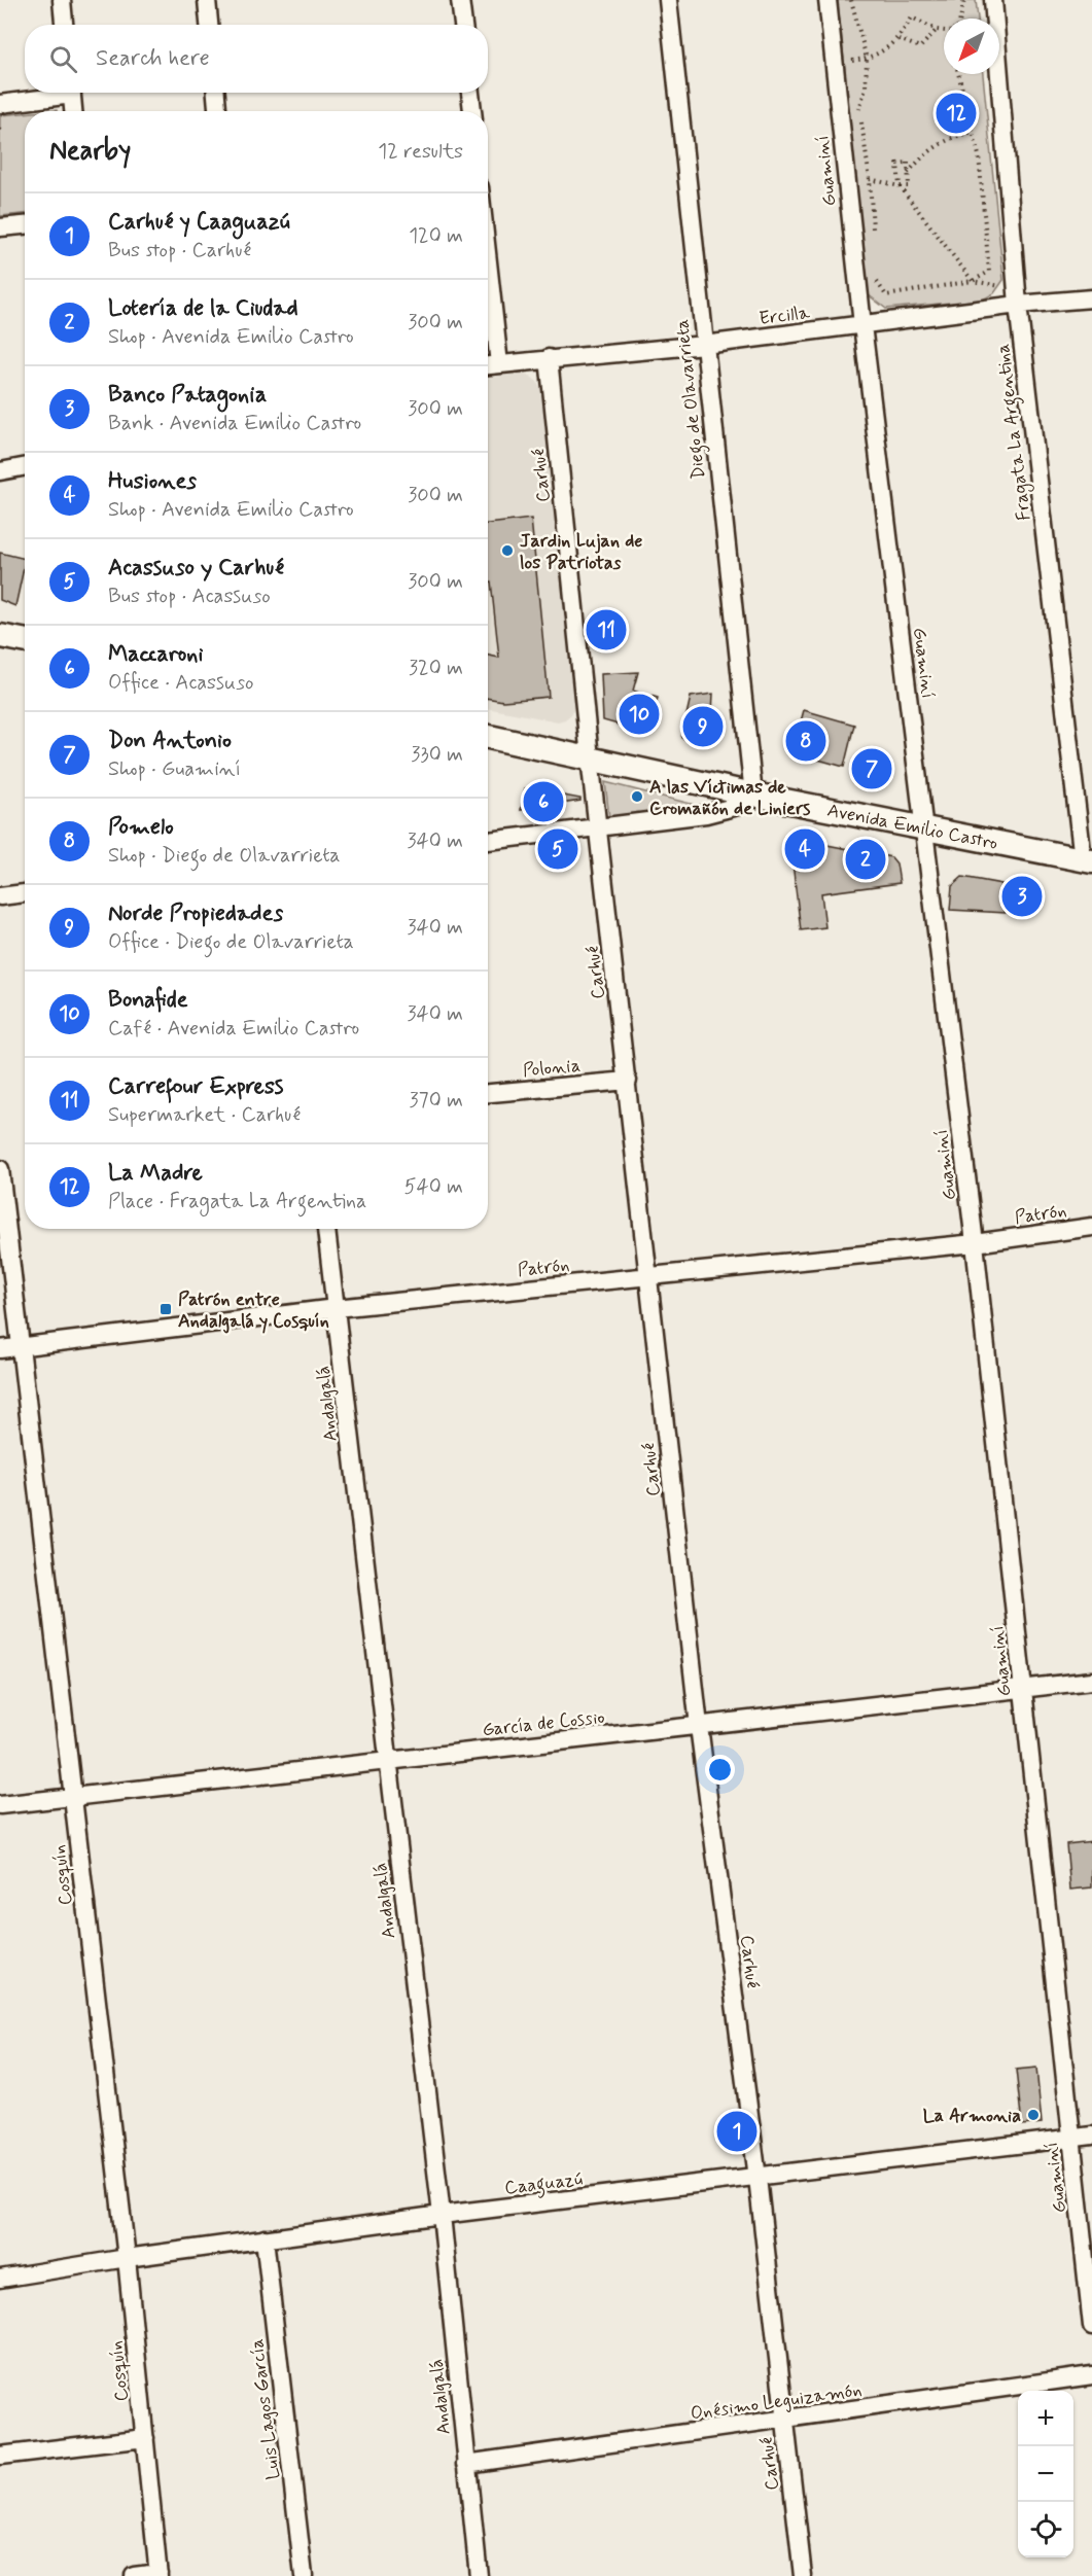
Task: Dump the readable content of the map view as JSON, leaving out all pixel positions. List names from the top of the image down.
{
  "streets": {
    "main road": ["Avenida Emilio Castro"],
    "street": [
      "Guaminí",
      "Ercilla",
      "Diego de Olavarrieta",
      "Fragata La Argentina",
      "Carhué",
      "Polonia",
      "Patrón",
      "Andalgalá",
      "García de Cossio",
      "Cosquín",
      "Caaguazú",
      "Onésimo Leguizamón",
      "Luis Lagos García"
    ]
  },
  "crossings": [
    ["Guaminí", "Ercilla"],
    ["Guaminí", "Avenida Emilio Castro"],
    ["Guaminí", "Patrón"],
    ["Guaminí", "García de Cossio"],
    ["Guaminí", "Caaguazú"],
    ["Ercilla", "Diego de Olavarrieta"],
    ["Ercilla", "Fragata La Argentina"],
    ["Ercilla", "Carhué"],
    ["Diego de Olavarrieta", "Avenida Emilio Castro"],
    ["Fragata La Argentina", "Avenida Emilio Castro"],
    ["Carhué", "Avenida Emilio Castro"],
    ["Carhué", "Polonia"],
    ["Carhué", "Patrón"],
    ["Carhué", "García de Cossio"],
    ["Carhué", "Caaguazú"],
    ["Carhué", "Onésimo Leguizamón"],
    ["Patrón", "Andalgalá"],
    ["Patrón", "Cosquín"],
    ["Andalgalá", "García de Cossio"],
    ["Andalgalá", "Caaguazú"],
    ["Andalgalá", "Onésimo Leguizamón"],
    ["García de Cossio", "Cosquín"],
    ["Cosquín", "Caaguazú"],
    ["Caaguazú", "Luis Lagos García"]
  ],
  "places": {
    "other": ["Jardin Lujan de los Patriotas", "A las Víctimas de Cromañón de Liniers", "La Armonia"],
    "transit": ["Patrón entre Andalgalá y Cosquín"]
  },
  "north": "bottom left",
  "page": {
    "search": "Search here",
    "pins": [
      "12",
      "11",
      "10",
      "9",
      "8",
      "7",
      "6",
      "4",
      "5",
      "2",
      "3",
      "1"
    ],
    "heading": ["Nearby", "12 results"],
    "list": [
      {
        "mark": "1",
        "name": "Carhué y Caaguazú",
        "note": "Bus stop · Carhué",
        "value": "120 m"
      },
      {
        "mark": "2",
        "name": "Lotería de la Ciudad",
        "note": "Shop · Avenida Emilio Castro",
        "value": "300 m"
      },
      {
        "mark": "3",
        "name": "Banco Patagonia",
        "note": "Bank · Avenida Emilio Castro",
        "value": "300 m"
      },
      {
        "mark": "4",
        "name": "Husiones",
        "note": "Shop · Avenida Emilio Castro",
        "value": "300 m"
      },
      {
        "mark": "5",
        "name": "Acassuso y Carhué",
        "note": "Bus stop · Acassuso",
        "value": "300 m"
      },
      {
        "mark": "6",
        "name": "Maccaroni",
        "note": "Office · Acassuso",
        "value": "320 m"
      },
      {
        "mark": "7",
        "name": "Don Antonio",
        "note": "Shop · Guaminí",
        "value": "330 m"
      },
      {
        "mark": "8",
        "name": "Pomelo",
        "note": "Shop · Diego de Olavarrieta",
        "value": "340 m"
      },
      {
        "mark": "9",
        "name": "Norde Propiedades",
        "note": "Office · Diego de Olavarrieta",
        "value": "340 m"
      },
      {
        "mark": "10",
        "name": "Bonafide",
        "note": "Café · Avenida Emilio Castro",
        "value": "340 m"
      },
      {
        "mark": "11",
        "name": "Carrefour Express",
        "note": "Supermarket · Carhué",
        "value": "370 m"
      },
      {
        "mark": "12",
        "name": "La Madre",
        "note": "Place · Fragata La Argentina",
        "value": "540 m"
      }
    ],
    "map_buttons": ["+", "−"]
  }
}
